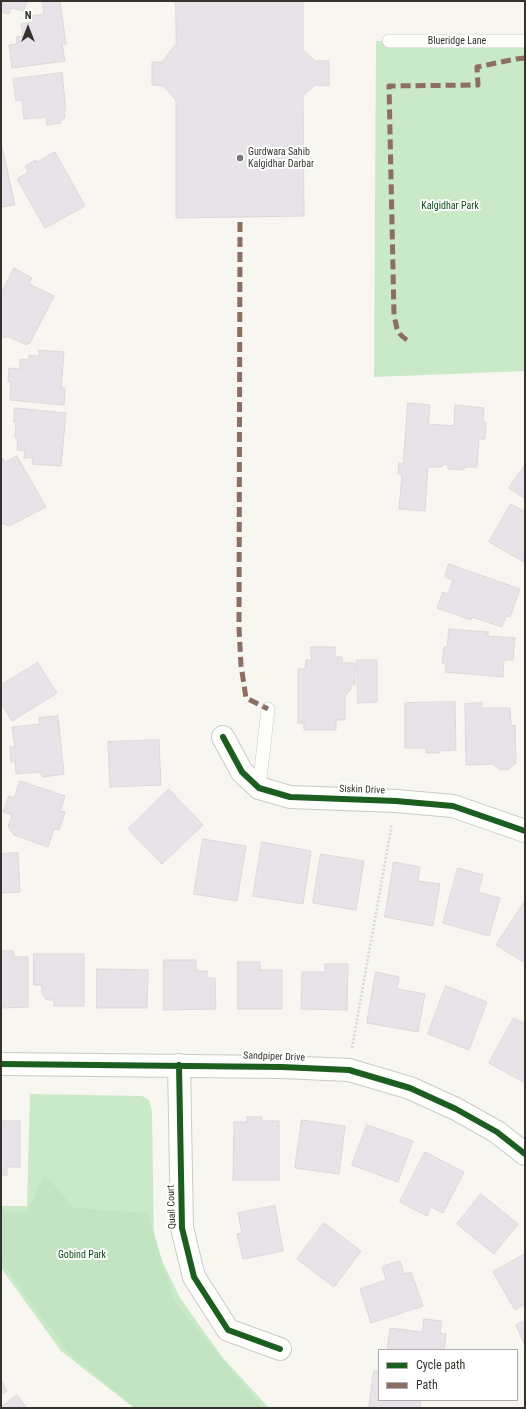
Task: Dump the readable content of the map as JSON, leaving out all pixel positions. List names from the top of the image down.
{
  "streets": {
    "street": ["Siskin Drive", "Sandpiper Drive", "Quail Court"],
    "lane": ["Blueridge Lane"]
  },
  "crossings": [
    ["Sandpiper Drive", "Quail Court"]
  ],
  "parks": ["Kalgidhar Park", "Gobind Park"],
  "places": ["Gurdwara Sahib Kalgidhar Darbar"],
  "legend": ["Cycle path", "Path"],
  "north": "top"
}
